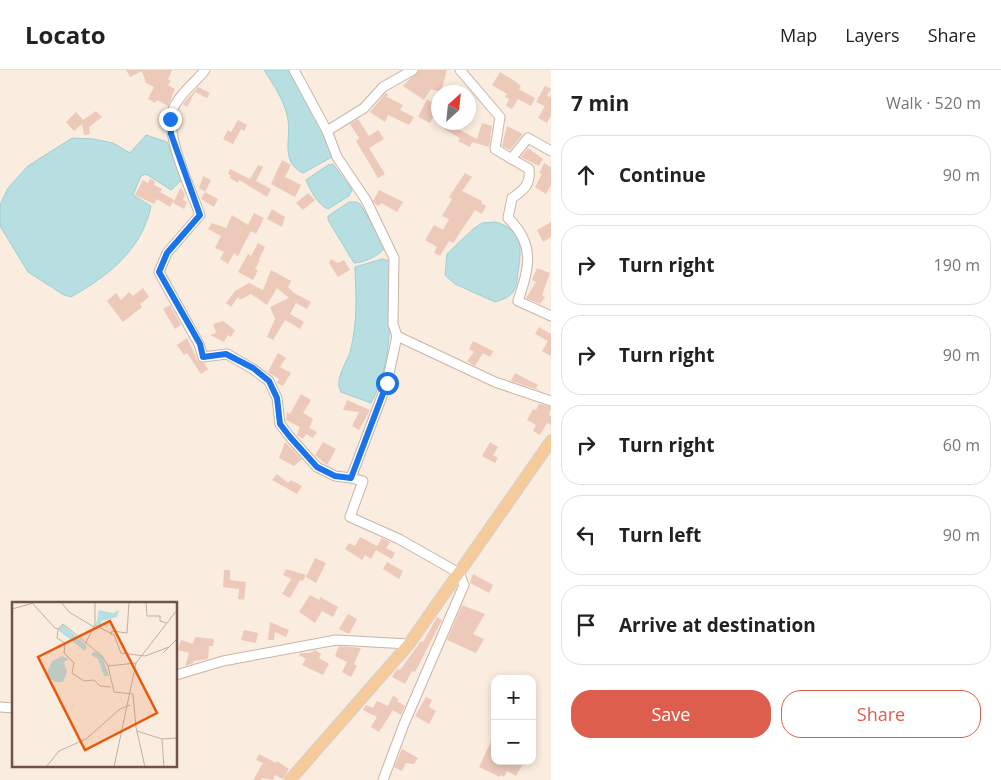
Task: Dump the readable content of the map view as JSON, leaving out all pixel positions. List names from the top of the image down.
{
  "north": "top right",
  "page": {
    "header": "Locato",
    "nav": ["Map", "Layers", "Share"],
    "heading": ["7 min", "Walk · 520 m"],
    "list": [
      ["Continue", "90 m"],
      ["Turn right", "190 m"],
      ["Turn right", "90 m"],
      ["Turn right", "60 m"],
      ["Turn left", "90 m"],
      "Arrive at destination"
    ],
    "map_buttons": ["+", "−"],
    "buttons": ["Save", "Share"]
  }
}
